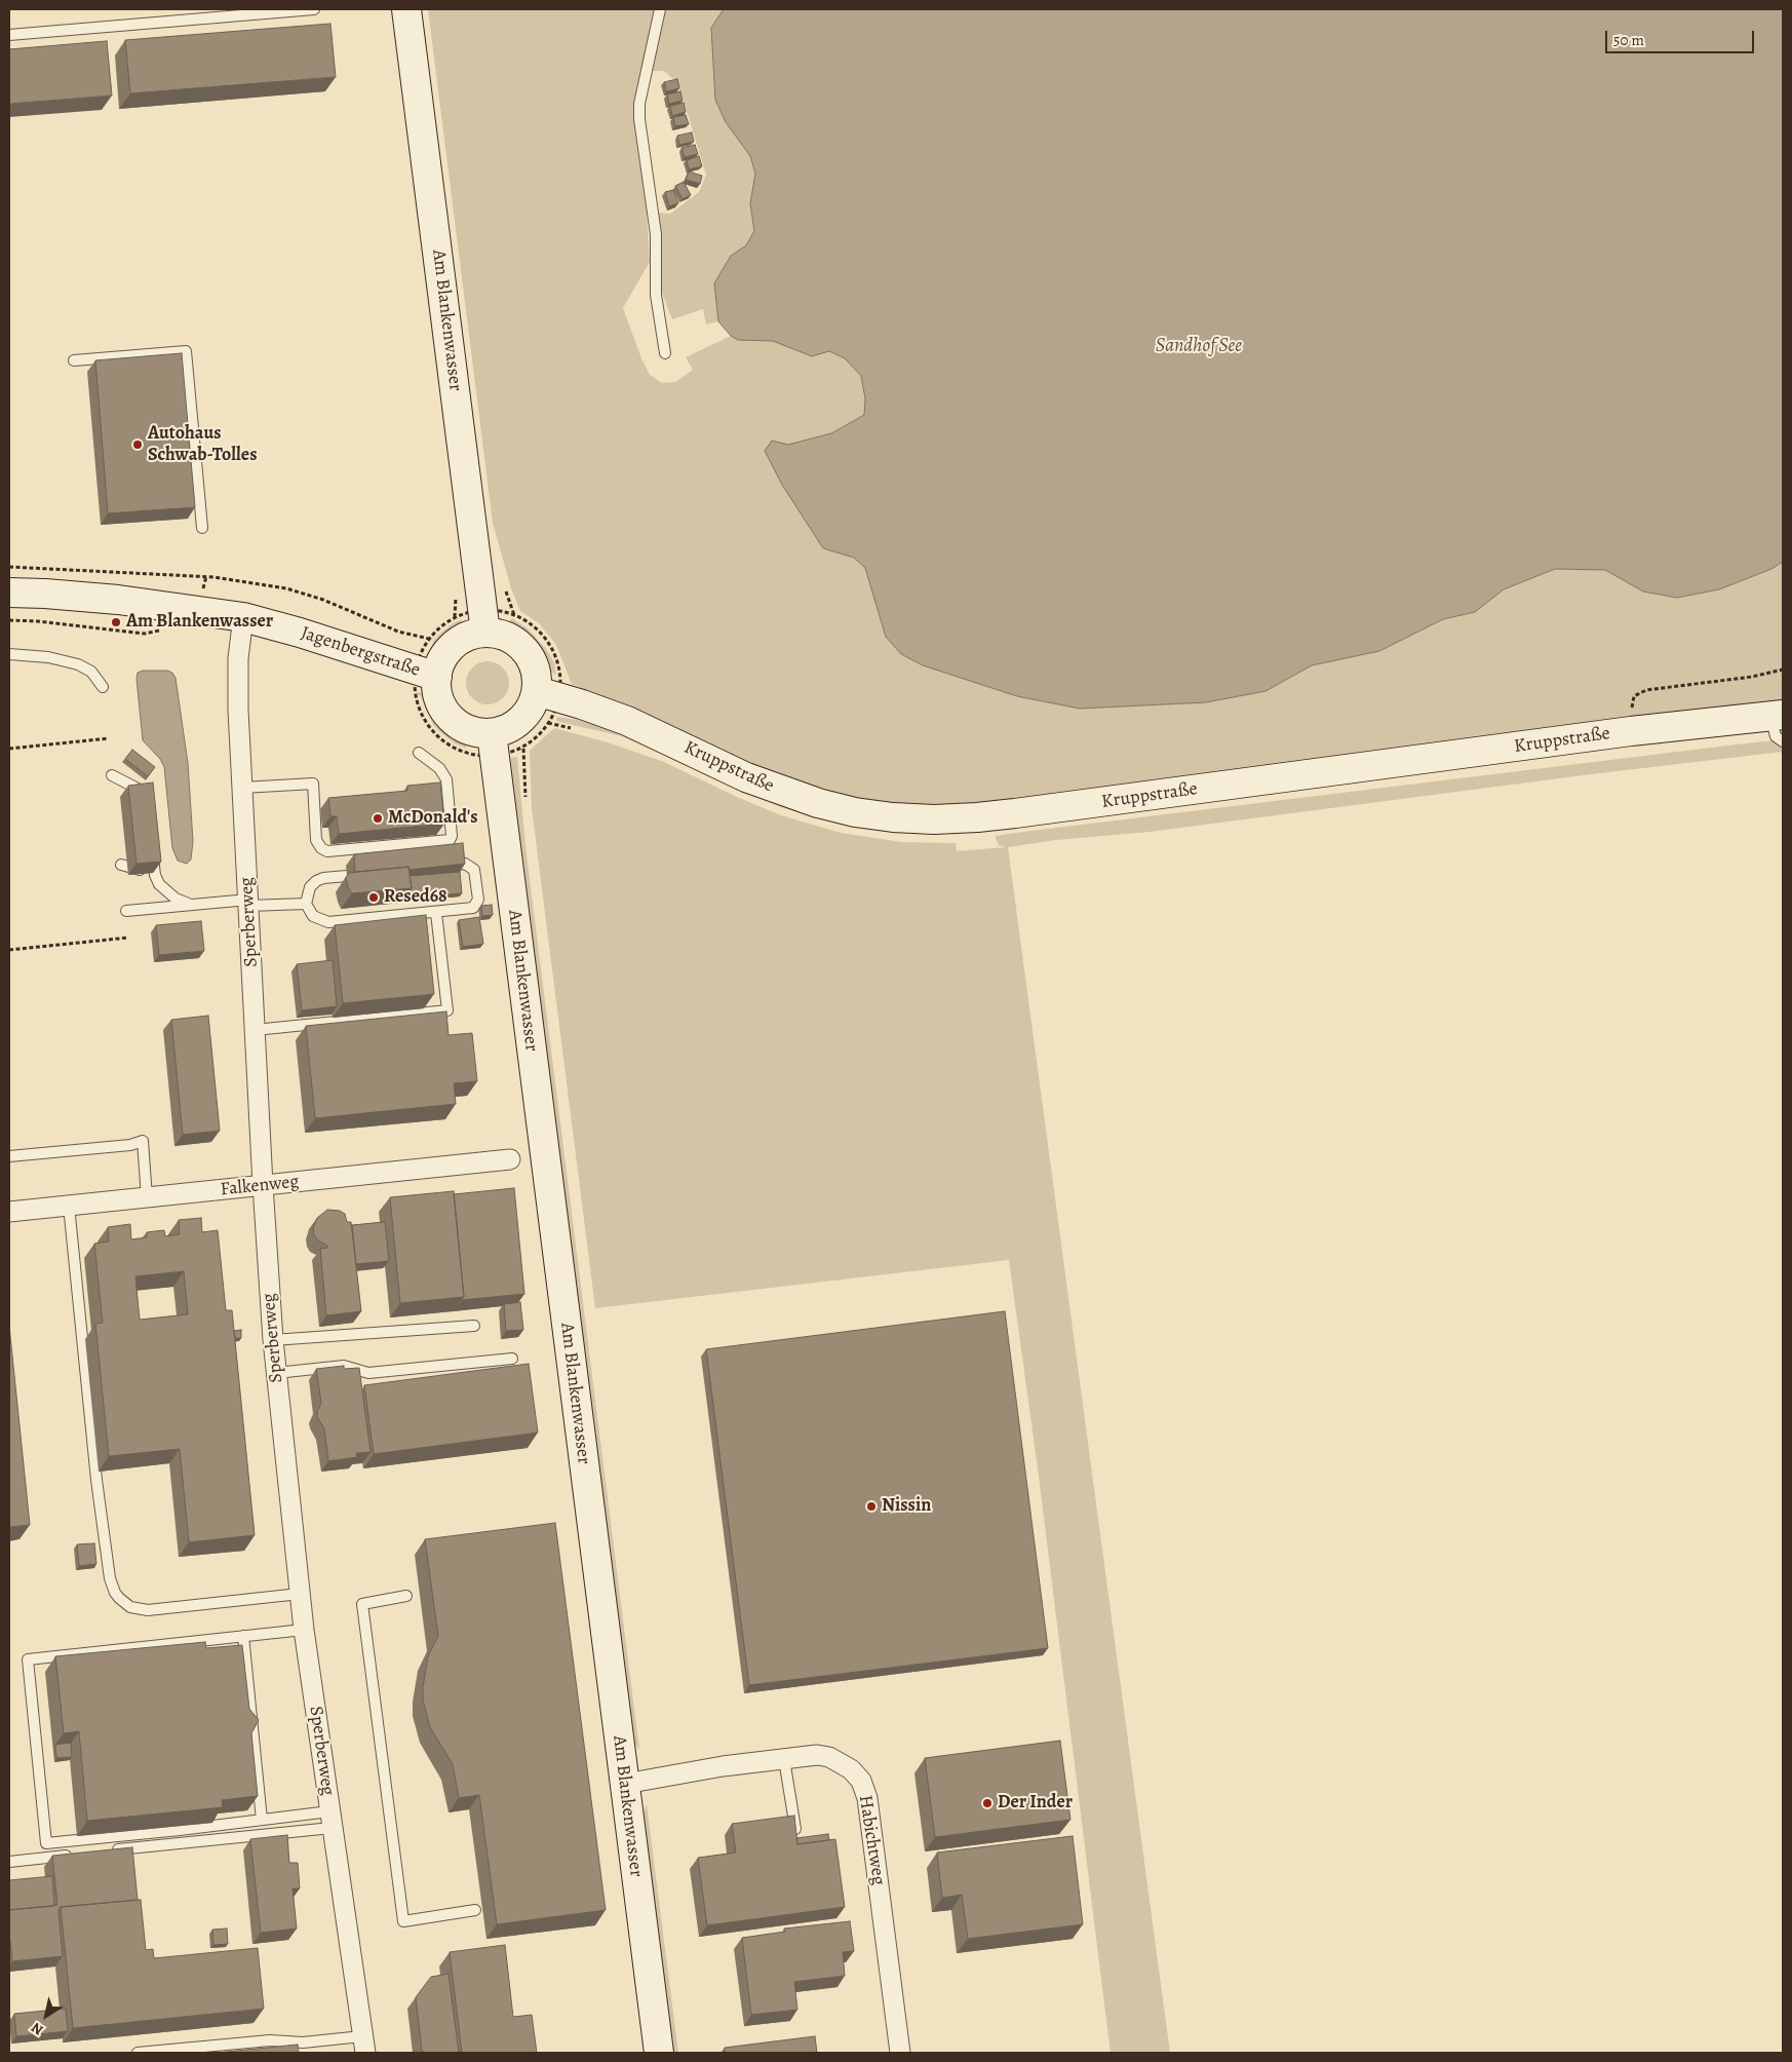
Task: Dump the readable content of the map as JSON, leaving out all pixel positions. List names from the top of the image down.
{
  "streets": {
    "street": [
      "Am Blankenwasser",
      "Jagenbergstraße",
      "Kruppstraße",
      "Sperberweg",
      "Falkenweg",
      "Habichtweg"
    ]
  },
  "crossings": [
    ["Am Blankenwasser", "Habichtweg"],
    ["Jagenbergstraße", "Sperberweg"],
    ["Sperberweg", "Falkenweg"]
  ],
  "water": ["Sandhof See"],
  "places": [
    "Autohaus Schwab-Tolles",
    "Am Blankenwasser",
    "McDonald's",
    "Resed68",
    "Nissin",
    "Der Inder"
  ],
  "scale_bar": "50 m",
  "north": "bottom left"
}
